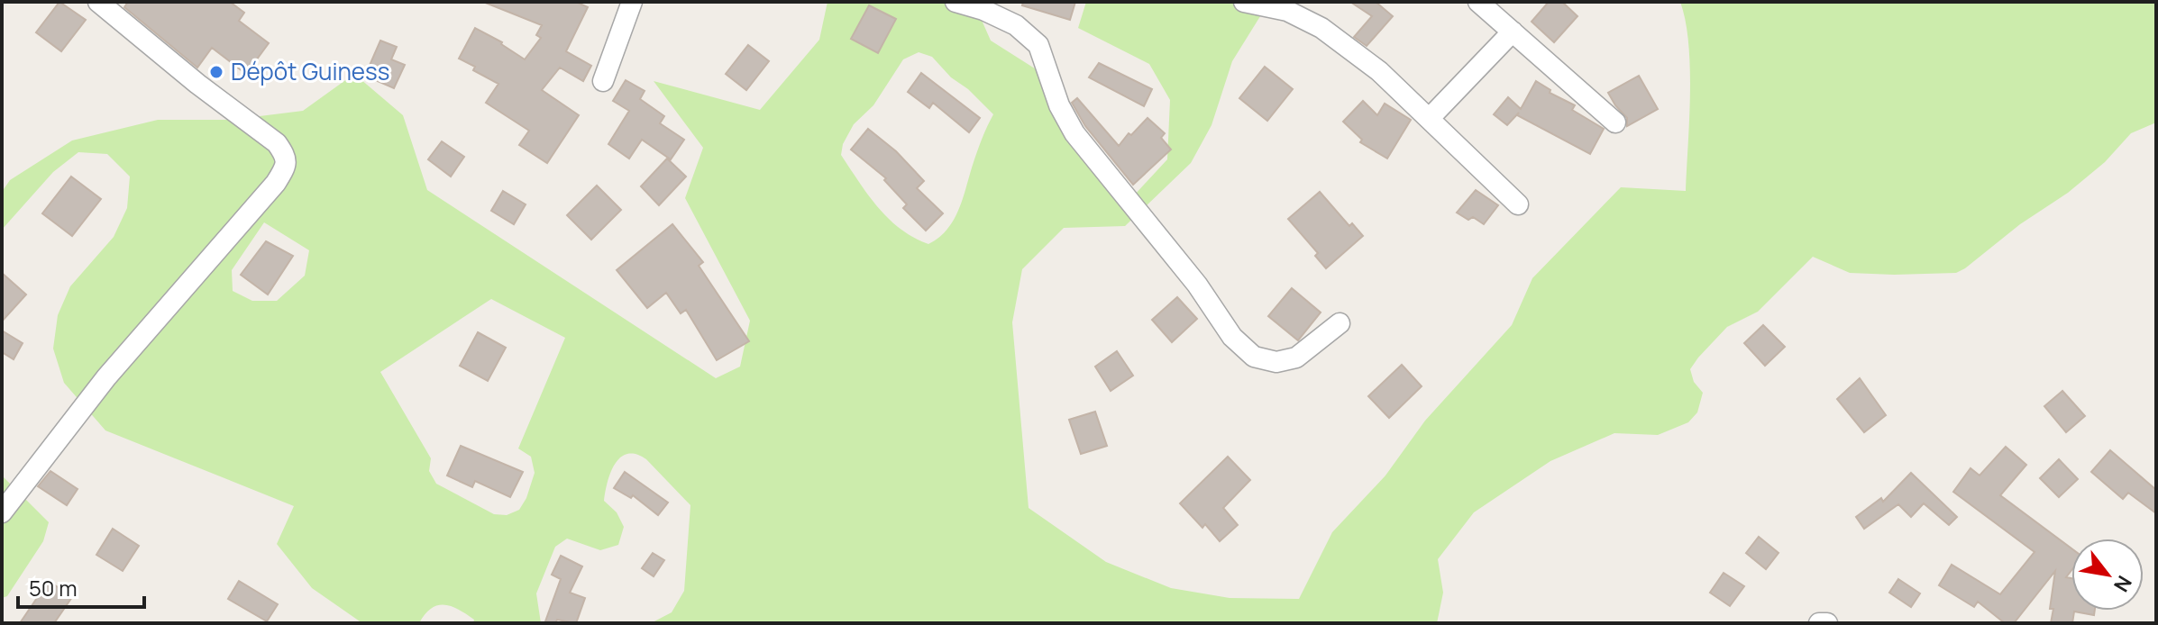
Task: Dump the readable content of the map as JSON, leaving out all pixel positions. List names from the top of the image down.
{
  "places": ["Dépôt Guiness"],
  "scale_bar": "50 m",
  "north": "bottom right"
}
